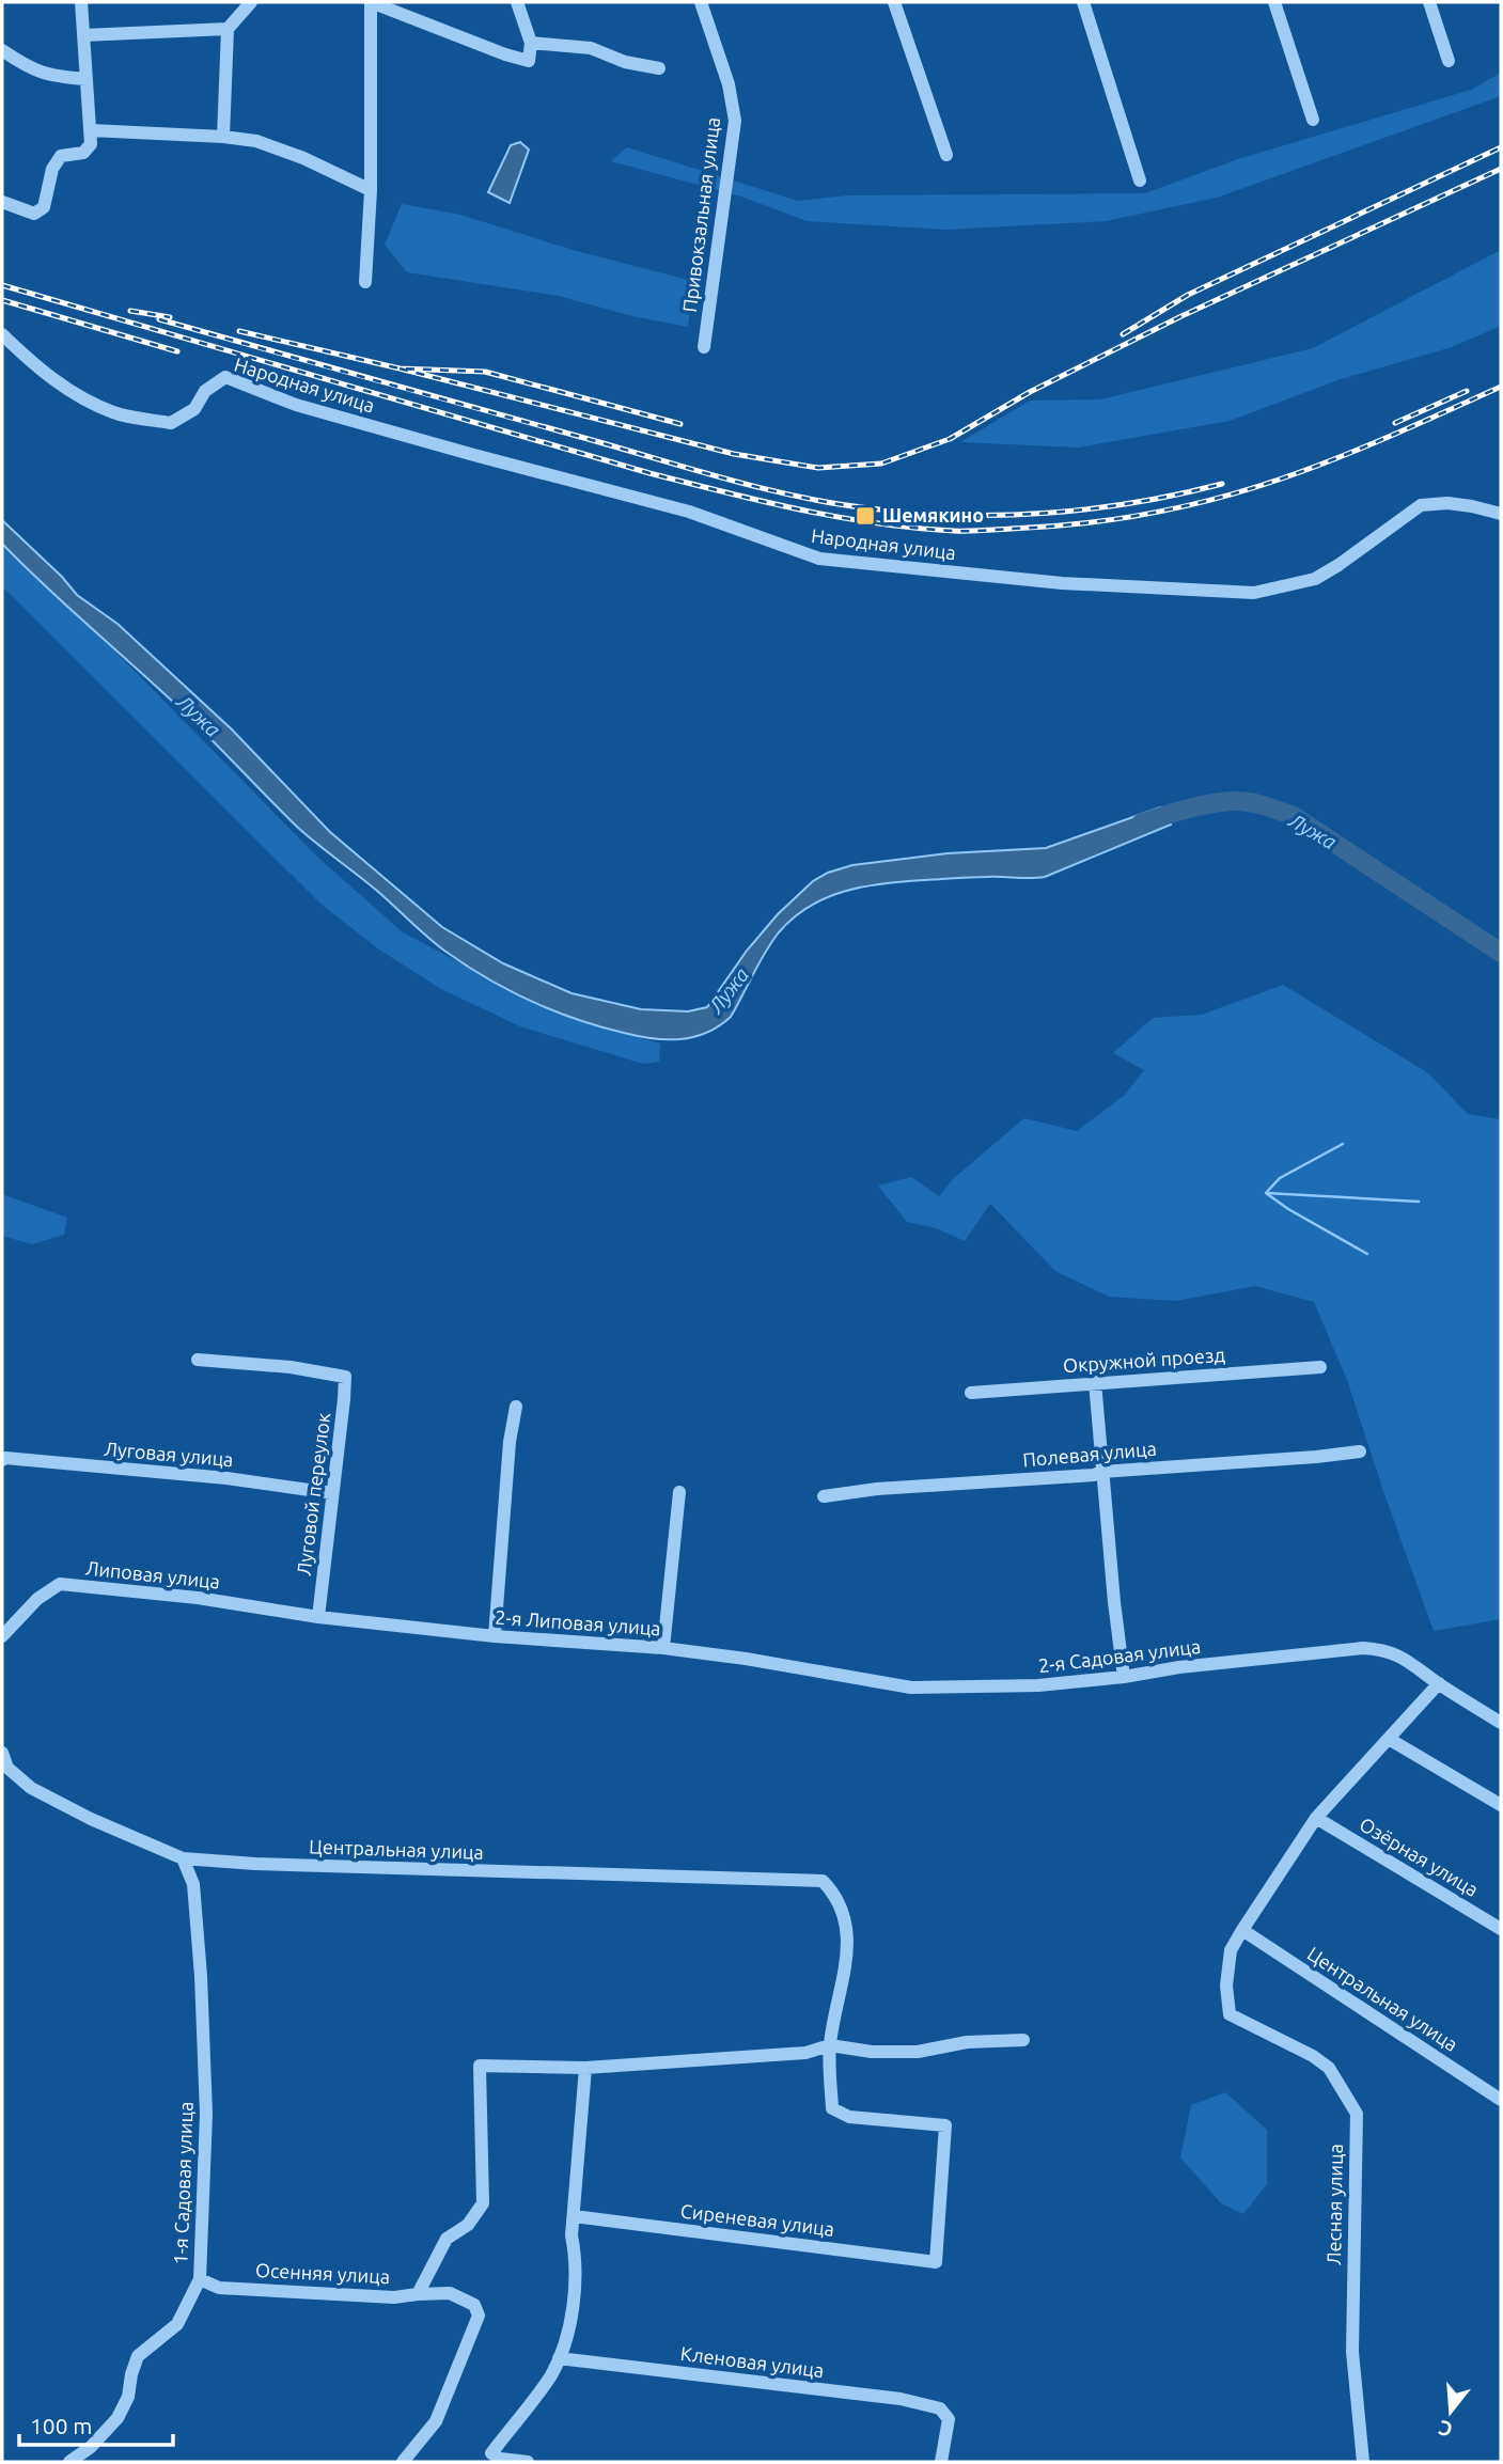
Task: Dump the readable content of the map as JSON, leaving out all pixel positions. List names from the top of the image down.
{
  "streets": {
    "street": [
      "Привокзальная улица",
      "Народная улица",
      "Окружной проезд",
      "Луговая улица",
      "Полевая улица",
      "Луговой переулок",
      "Липовая улица",
      "2-я Липовая улица",
      "2-я Садовая улица",
      "Центральная улица",
      "Озёрная улица",
      "1-я Садовая улица",
      "Лесная улица",
      "Сиреневая улица",
      "Осенняя улица",
      "Кленовая улица"
    ]
  },
  "crossings": [
    ["Луговая улица", "Луговой переулок"],
    ["Луговой переулок", "Липовая улица"],
    ["Луговой переулок", "2-я Липовая улица"],
    ["Липовая улица", "2-я Липовая улица"],
    ["2-я Липовая улица", "2-я Садовая улица"],
    ["Центральная улица", "1-я Садовая улица"],
    ["Центральная улица", "Лесная улица"],
    ["Центральная улица", "Сиреневая улица"],
    ["1-я Садовая улица", "Осенняя улица"]
  ],
  "water": ["Лужа"],
  "places": {
    "transit": ["Шемякино"]
  },
  "scale_bar": "100 m",
  "north": "bottom"
}
